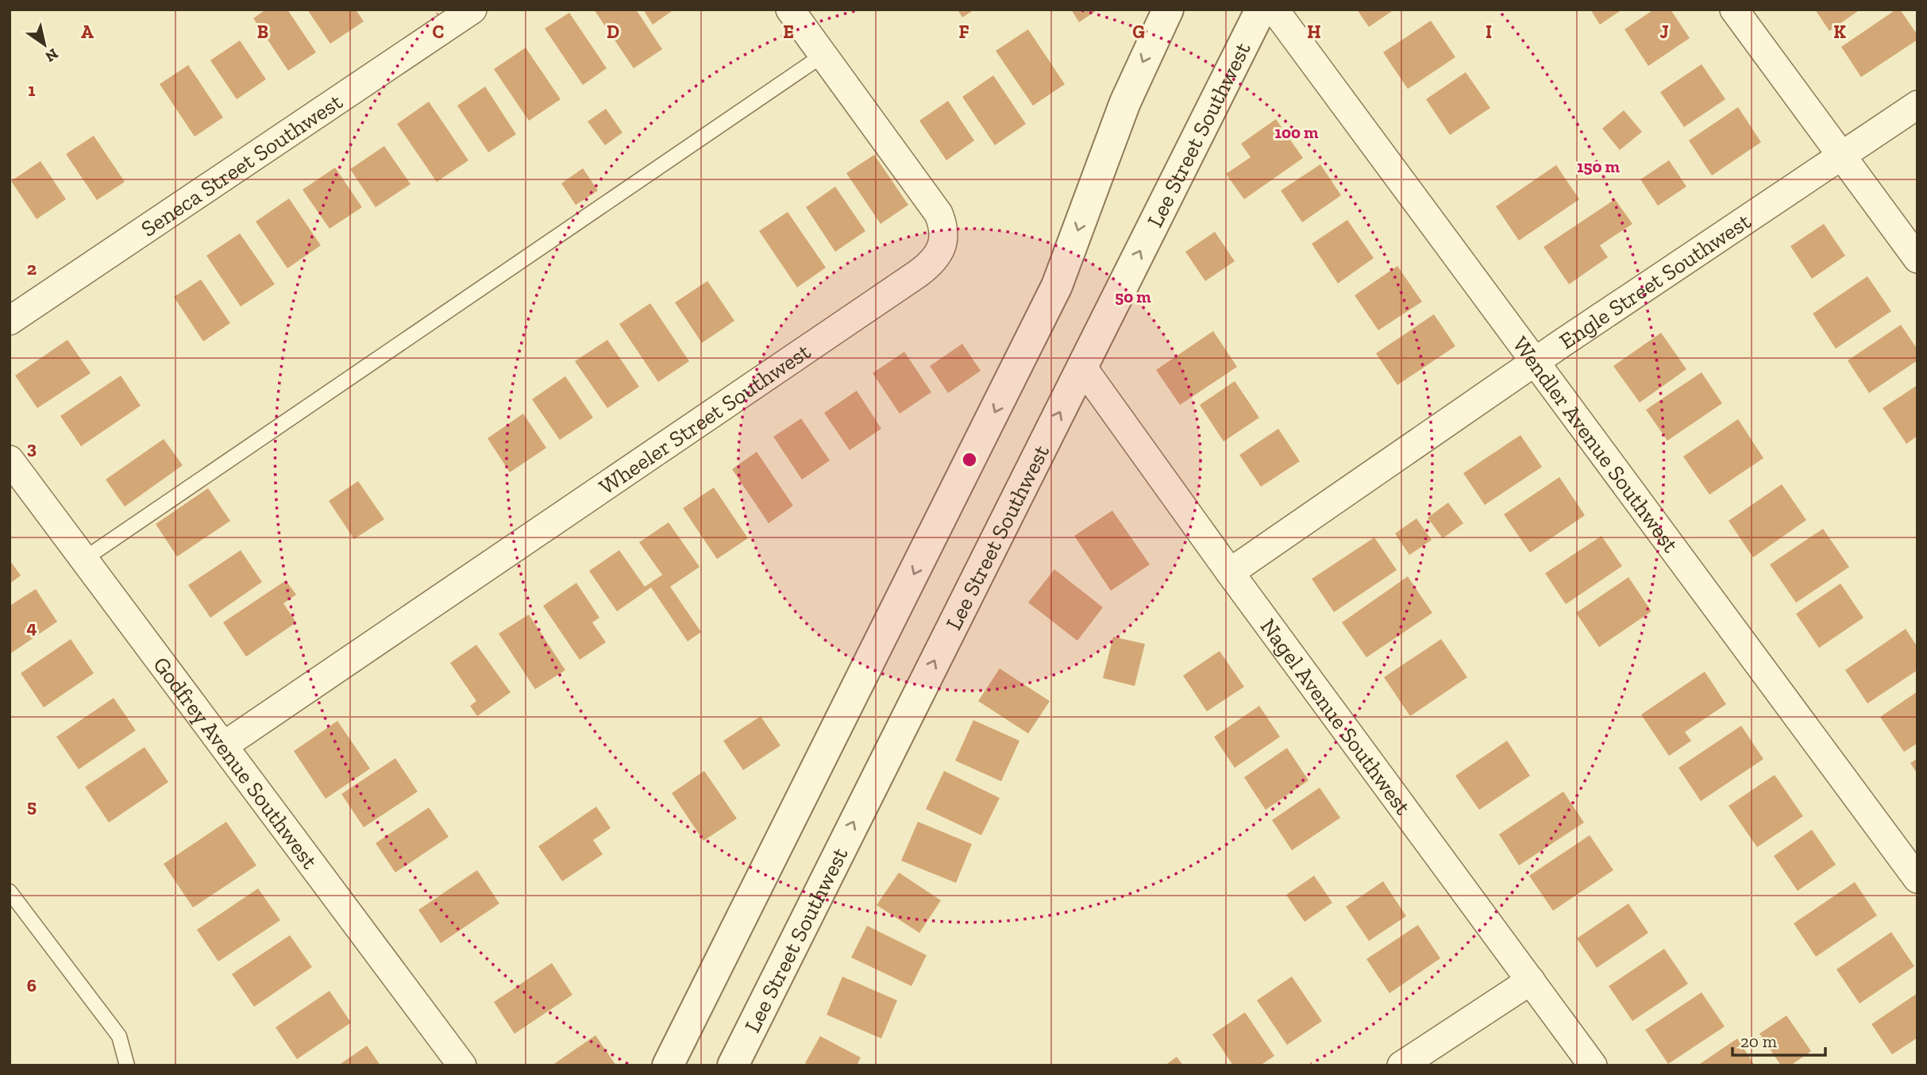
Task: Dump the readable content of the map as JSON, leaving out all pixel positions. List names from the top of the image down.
{
  "streets": {
    "street": [
      "Lee Street Southwest",
      "Seneca Street Southwest",
      "Engle Street Southwest",
      "Wheeler Street Southwest",
      "Wendler Avenue Southwest",
      "Nagel Avenue Southwest",
      "Godfrey Avenue Southwest"
    ]
  },
  "crossings": [
    ["Lee Street Southwest", "Nagel Avenue Southwest"],
    ["Engle Street Southwest", "Wendler Avenue Southwest"],
    ["Engle Street Southwest", "Nagel Avenue Southwest"],
    ["Wheeler Street Southwest", "Godfrey Avenue Southwest"]
  ],
  "scale_bar": "20 m",
  "north": "bottom right",
  "grid": {
    "columns": [
      "A",
      "B",
      "C",
      "D",
      "E",
      "F",
      "G",
      "H",
      "I",
      "J",
      "K"
    ],
    "rows": [
      "1",
      "2",
      "3",
      "4",
      "5",
      "6"
    ]
  },
  "rings": ["100 m", "150 m", "50 m"]
}
